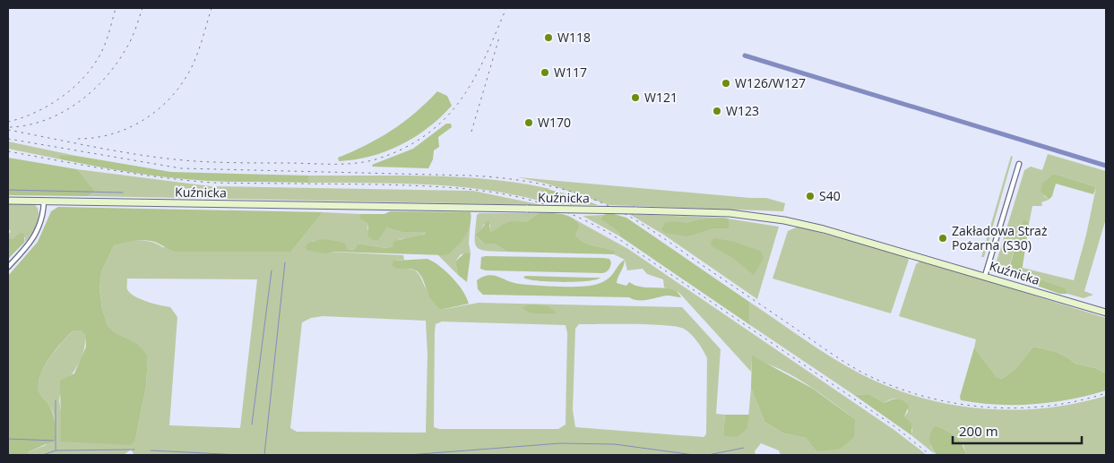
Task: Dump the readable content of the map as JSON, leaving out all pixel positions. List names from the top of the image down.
{
  "streets": {
    "street": ["Kuźnicka"]
  },
  "places": [
    "W118",
    "W117",
    "W126/W127",
    "W121",
    "W123",
    "W170",
    "S40",
    "Zakładowa Straż Pożarna (S30)"
  ],
  "scale_bar": "200 m"
}
